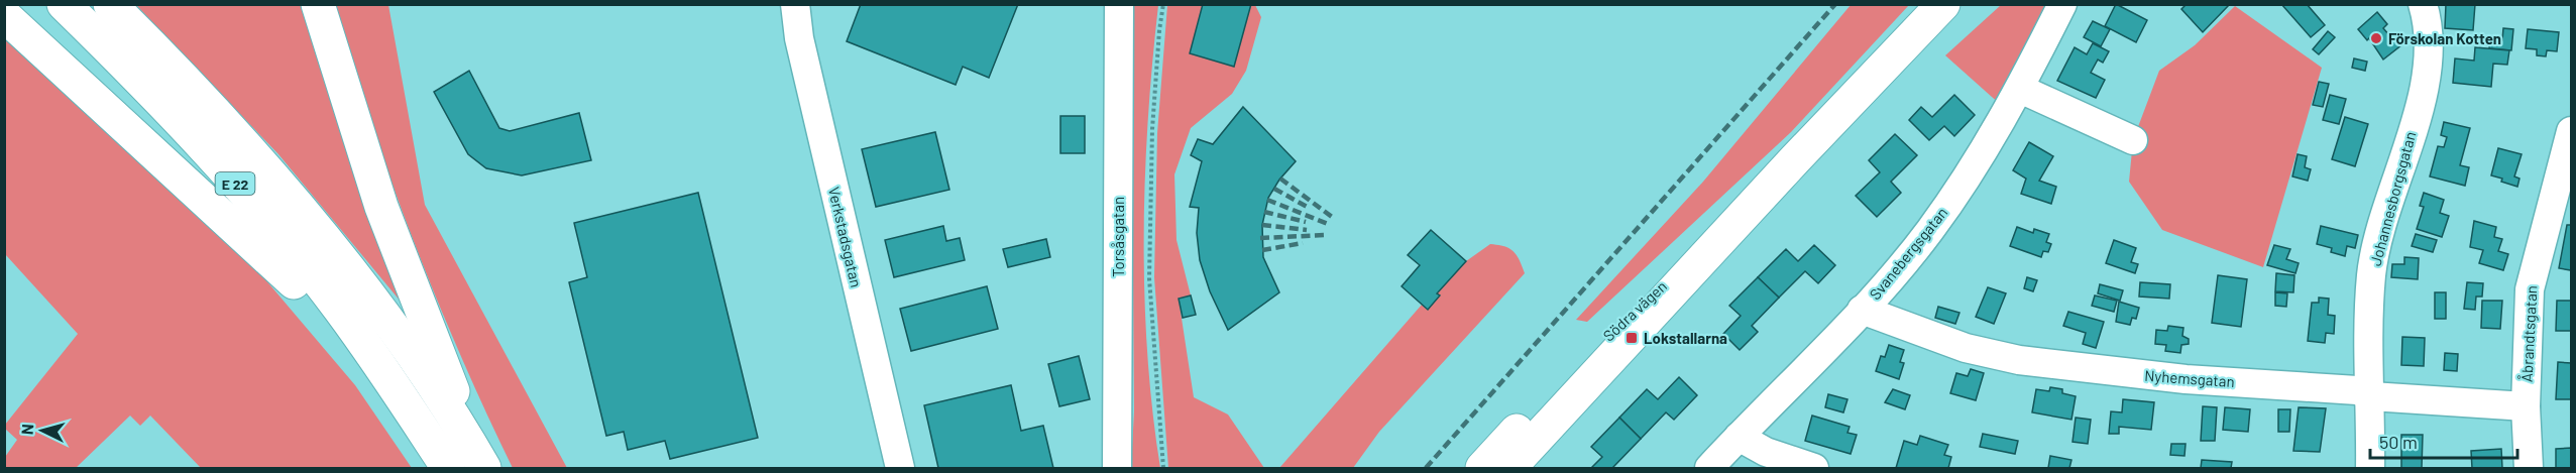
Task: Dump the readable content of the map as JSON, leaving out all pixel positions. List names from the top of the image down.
{
  "streets": {
    "main road": ["E 22", "Södra vägen"],
    "street": [
      "Johannesborgsgatan",
      "Verkstadsgatan",
      "Torsåsgatan",
      "Svanebergsgatan",
      "Åbrandtsgatan",
      "Nyhemsgatan"
    ]
  },
  "crossings": [
    ["Johannesborgsgatan", "Nyhemsgatan"],
    ["Svanebergsgatan", "Nyhemsgatan"],
    ["Åbrandtsgatan", "Nyhemsgatan"]
  ],
  "places": {
    "other": ["Förskolan Kotten"],
    "transit": ["Lokstallarna"]
  },
  "scale_bar": "50 m",
  "north": "left"
}
